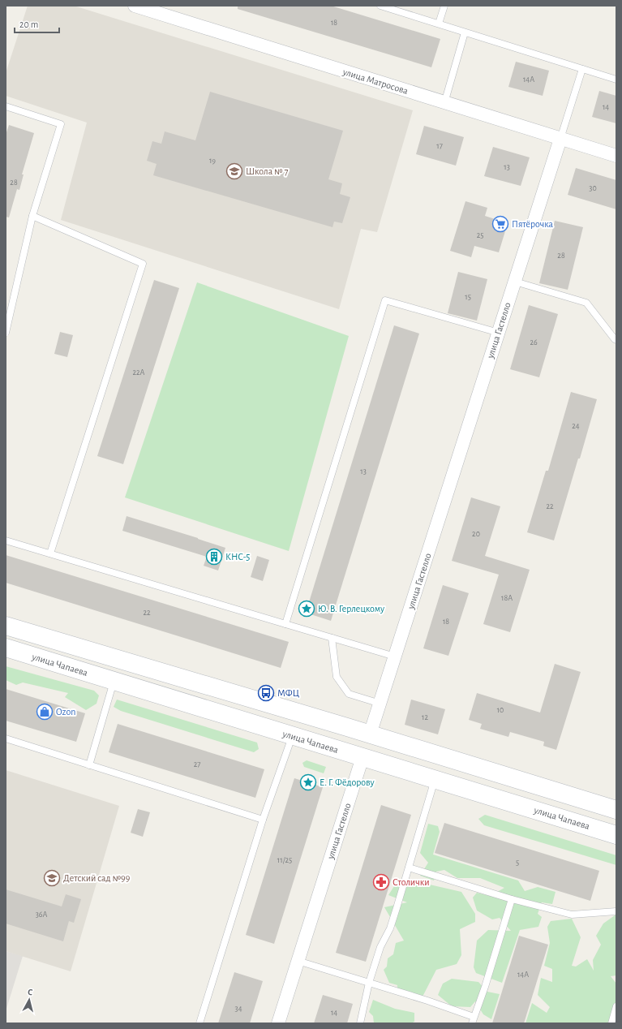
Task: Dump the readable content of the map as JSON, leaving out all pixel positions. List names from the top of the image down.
{
  "streets": {
    "street": ["улица Матросова", "улица Гастелло", "улица Чапаева"]
  },
  "crossings": [
    ["улица Матросова", "улица Гастелло"],
    ["улица Гастелло", "улица Чапаева"]
  ],
  "places": {
    "school or university": ["Школа № 7", "Детский сад №99"],
    "supermarket": ["Пятёрочка"],
    "building": ["КНС-5"],
    "place": ["Ю. В. Герлецкому", "Е. Г. Фёдорову"],
    "bus stop": ["МФЦ"],
    "shop": ["Ozon"],
    "pharmacy": ["Столички"]
  },
  "house_numbers": [
    "18",
    "14А",
    "14",
    "17",
    "19",
    "13",
    "28",
    "30",
    "25",
    "28",
    "15",
    "26",
    "22А",
    "24",
    "13",
    "22",
    "20",
    "18А",
    "22",
    "18",
    "10",
    "12",
    "27",
    "11/25",
    "5",
    "36А",
    "14А",
    "34",
    "14"
  ],
  "scale_bar": "20 m",
  "north": "top"
}
